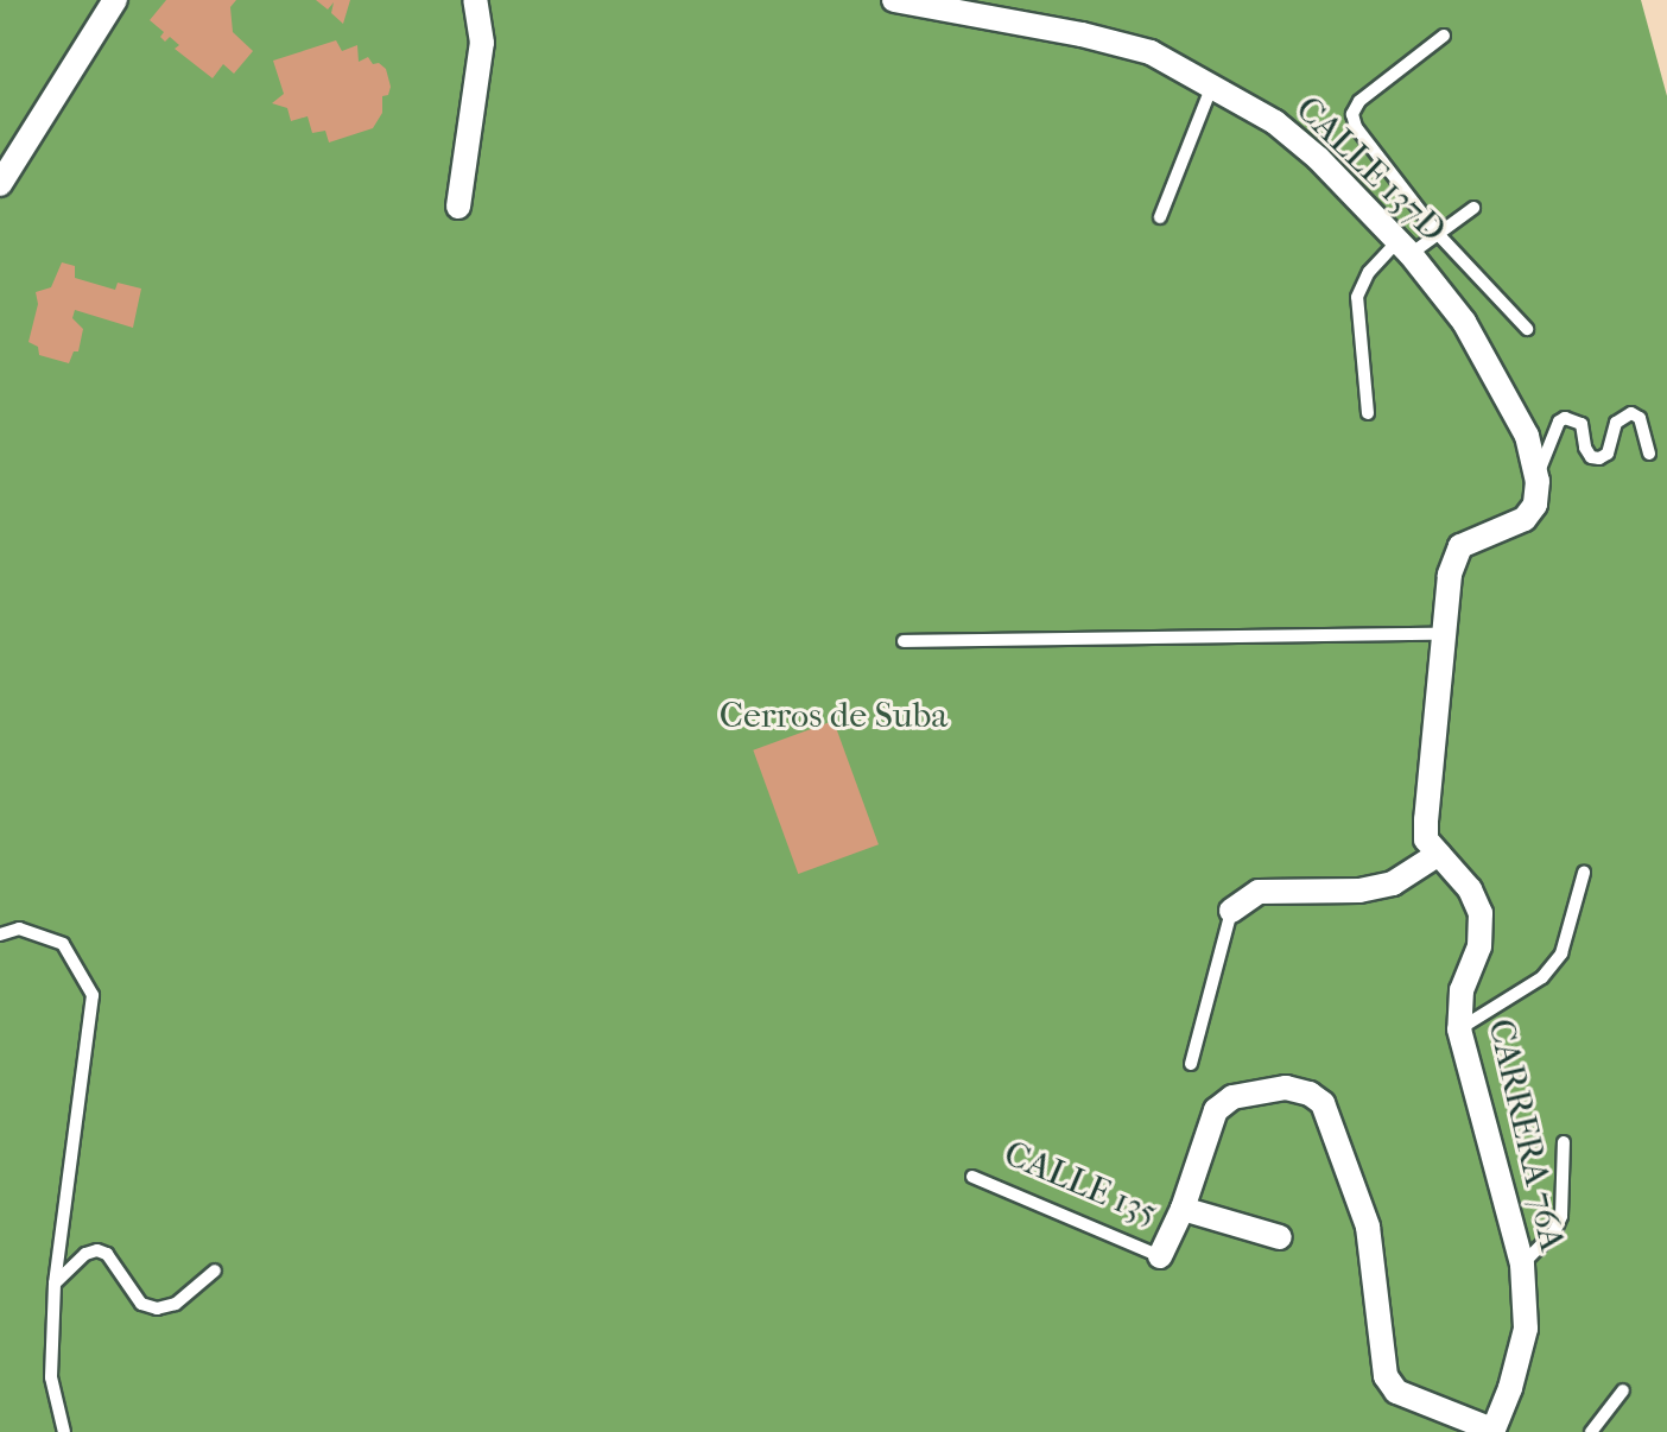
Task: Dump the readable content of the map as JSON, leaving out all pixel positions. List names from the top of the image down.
{
  "streets": {
    "street": ["CALLE 137D", "CARRERA 76A"],
    "lane": ["CALLE 135"]
  },
  "crossings": [
    ["CALLE 137D", "CARRERA 76A"]
  ],
  "parks": ["Cerros de Suba"]
}
